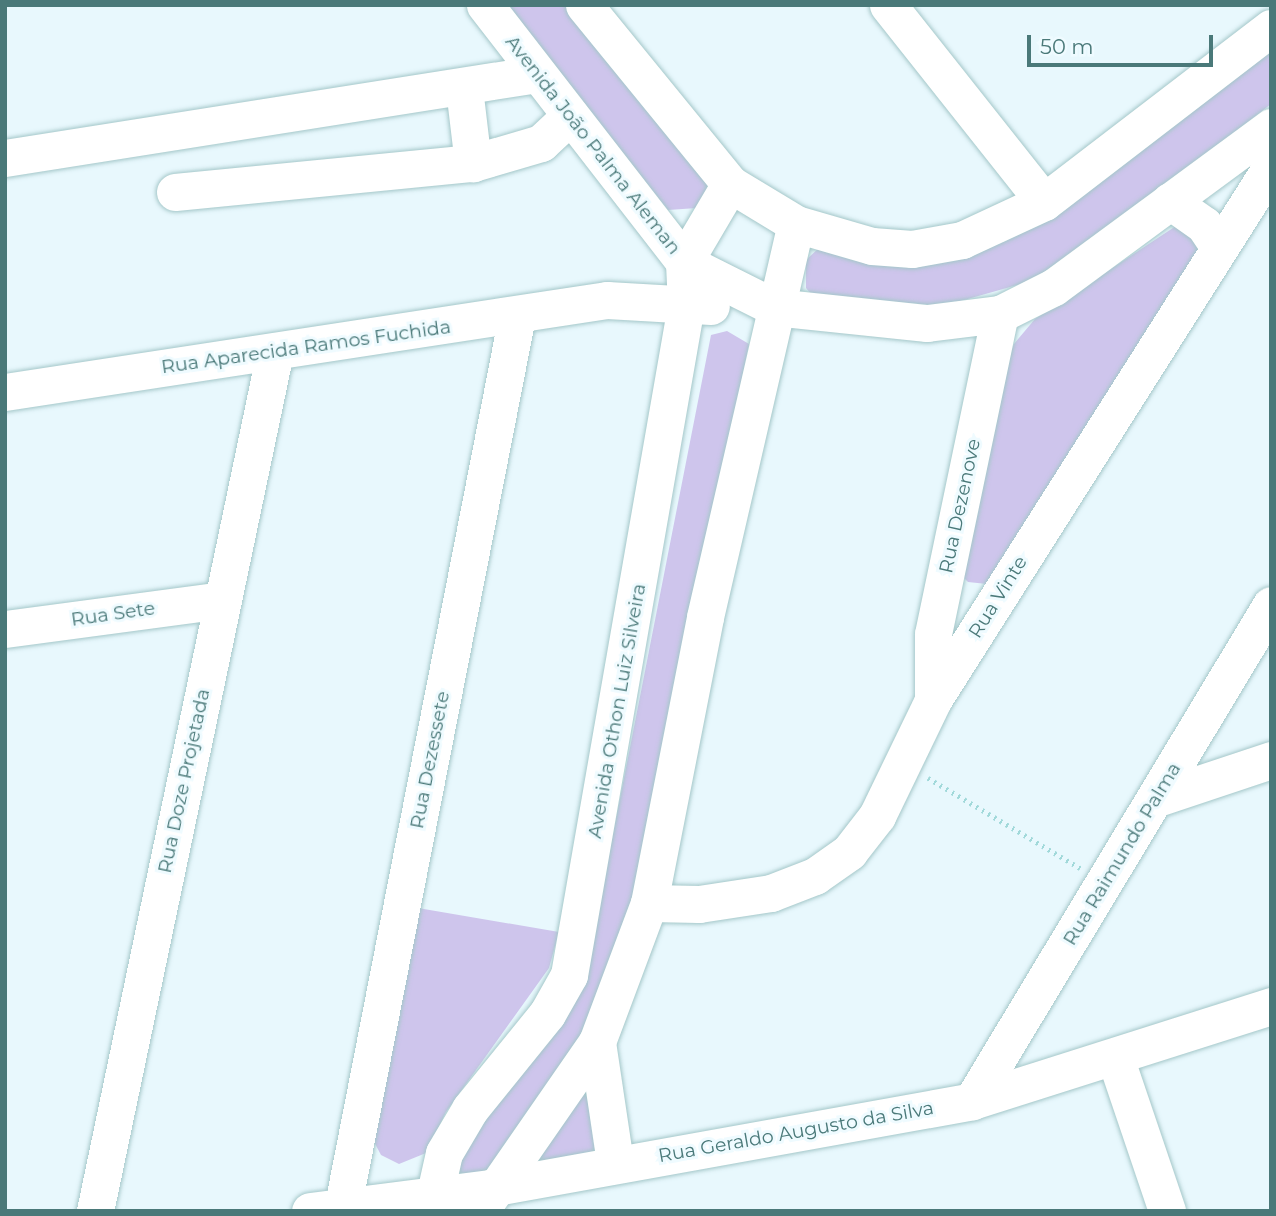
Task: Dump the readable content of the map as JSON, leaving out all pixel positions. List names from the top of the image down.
{
  "streets": {
    "street": [
      "Avenida João Palma Aleman",
      "Rua Aparecida Ramos Fuchida",
      "Rua Dezenove",
      "Rua Vinte",
      "Rua Sete",
      "Avenida Othon Luiz Silveira",
      "Rua Dezessete",
      "Rua Doze Projetada",
      "Rua Raimundo Palma",
      "Rua Geraldo Augusto da Silva"
    ]
  },
  "crossings": [
    ["Avenida João Palma Aleman", "Rua Aparecida Ramos Fuchida"],
    ["Avenida João Palma Aleman", "Rua Dezenove"],
    ["Avenida João Palma Aleman", "Avenida Othon Luiz Silveira"],
    ["Rua Aparecida Ramos Fuchida", "Avenida Othon Luiz Silveira"],
    ["Rua Aparecida Ramos Fuchida", "Rua Dezessete"],
    ["Rua Aparecida Ramos Fuchida", "Rua Doze Projetada"],
    ["Rua Dezenove", "Rua Vinte"],
    ["Rua Sete", "Rua Doze Projetada"],
    ["Avenida Othon Luiz Silveira", "Rua Geraldo Augusto da Silva"],
    ["Rua Dezessete", "Rua Geraldo Augusto da Silva"],
    ["Rua Raimundo Palma", "Rua Geraldo Augusto da Silva"]
  ],
  "scale_bar": "50 m"
}
